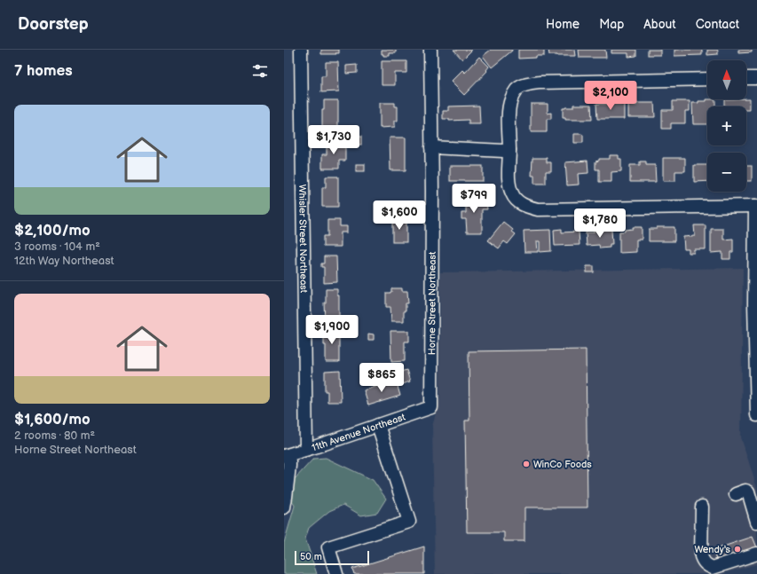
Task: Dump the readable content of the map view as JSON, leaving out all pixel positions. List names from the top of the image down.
{
  "streets": {
    "street": ["Whisler Street Northeast", "Horne Street Northeast", "11th Avenue Northeast"]
  },
  "crossings": [
    ["Whisler Street Northeast", "11th Avenue Northeast"],
    ["Horne Street Northeast", "11th Avenue Northeast"]
  ],
  "places": ["WinCo Foods", "Wendy's"],
  "scale_bar": "50 m",
  "north": "top",
  "page": {
    "header": "Doorstep",
    "nav": [
      "Home",
      "Map",
      "About",
      "Contact"
    ],
    "heading": "7 homes",
    "map_buttons": ["+", "−"],
    "price": [
      "$2,100",
      "$1,730",
      "$799",
      "$1,600",
      "$1,780",
      "$1,900",
      "$865"
    ],
    "list": [
      {
        "name": "$2,100/mo",
        "note": "3 rooms · 104 m² · 12th Way Northeast"
      },
      {
        "name": "$1,600/mo",
        "note": "2 rooms · 80 m² · Horne Street Northeast"
      }
    ],
    "scale": "50 m"
  }
}
